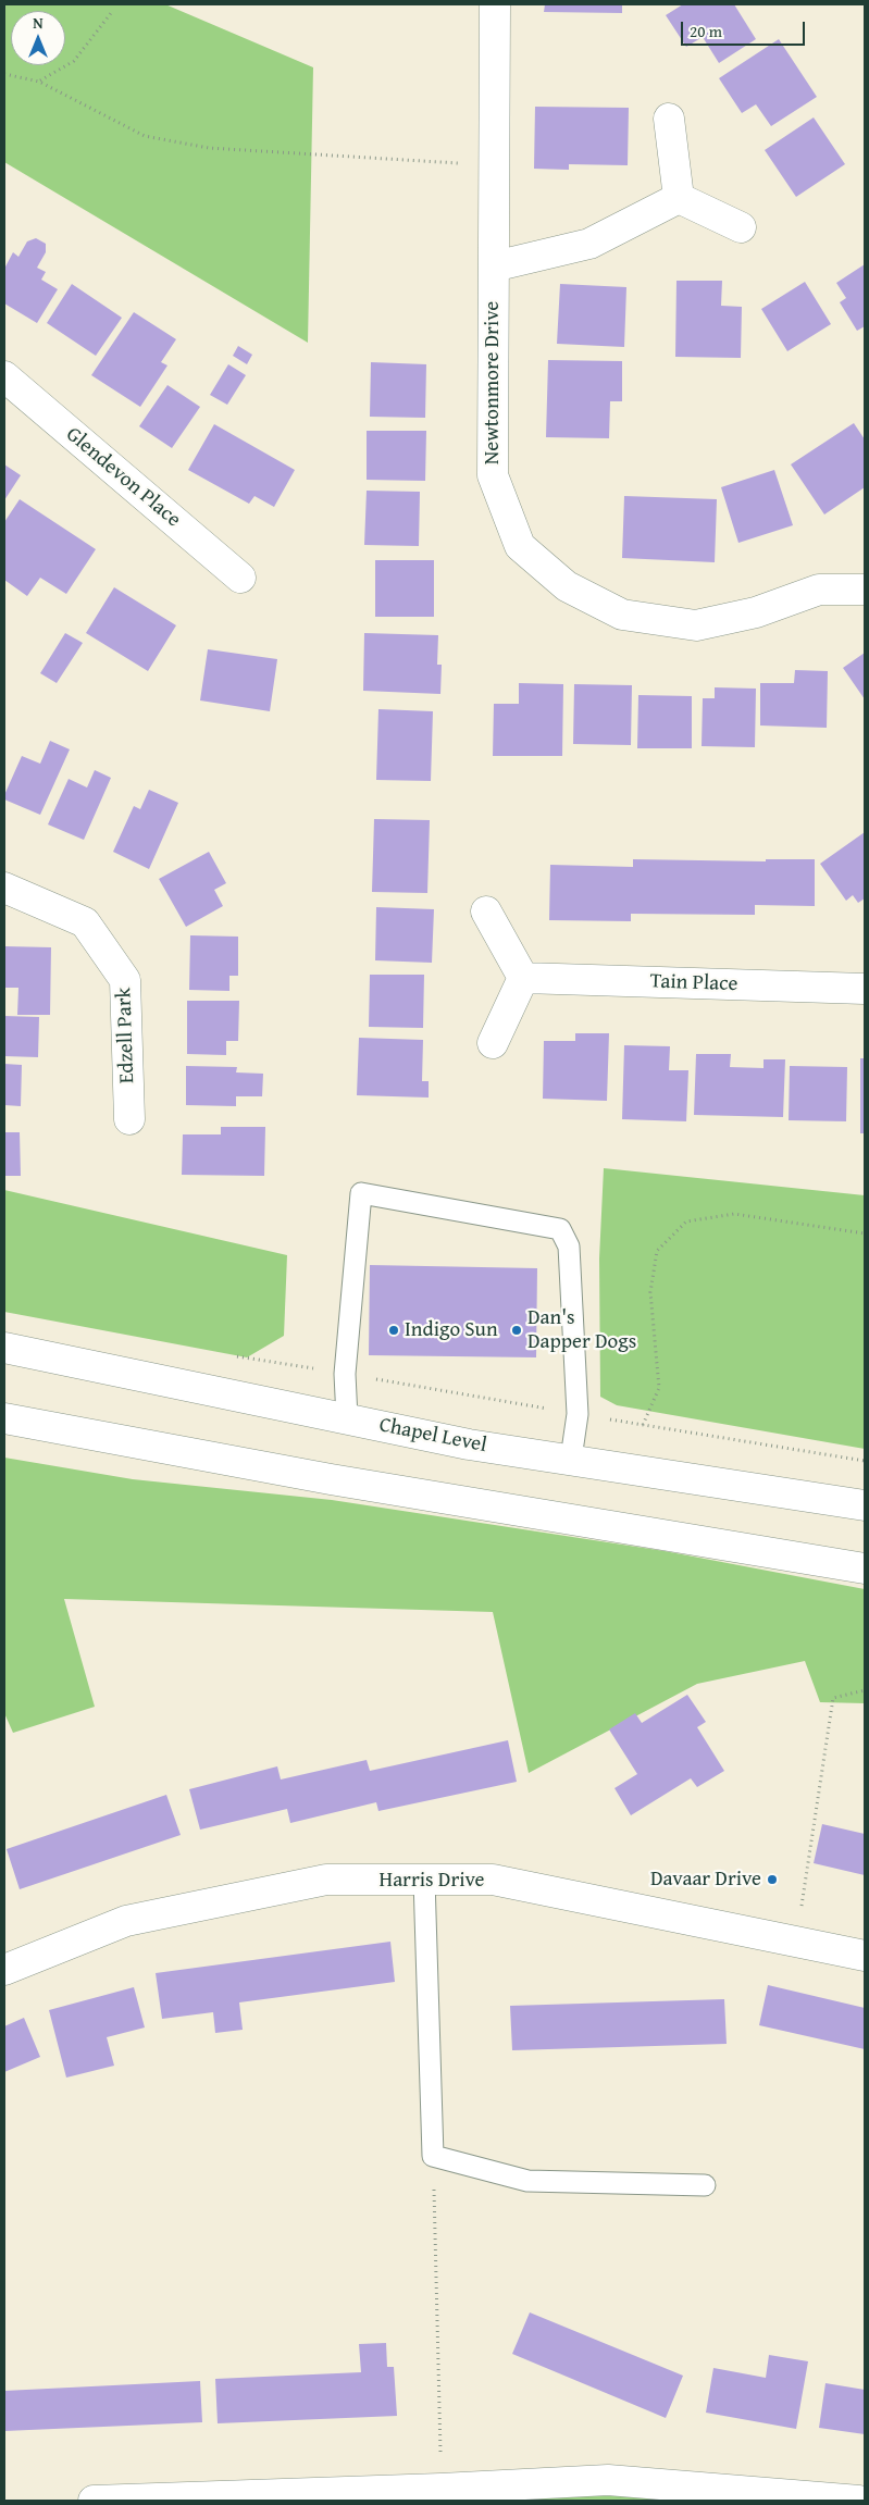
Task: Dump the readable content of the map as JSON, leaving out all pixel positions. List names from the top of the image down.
{
  "streets": {
    "street": [
      "Newtonmore Drive",
      "Glendevon Place",
      "Tain Place",
      "Edzell Park",
      "Chapel Level",
      "Harris Drive"
    ]
  },
  "places": ["Indigo Sun", "Dan's Dapper Dogs", "Davaar Drive"],
  "scale_bar": "20 m",
  "north": "top"
}
